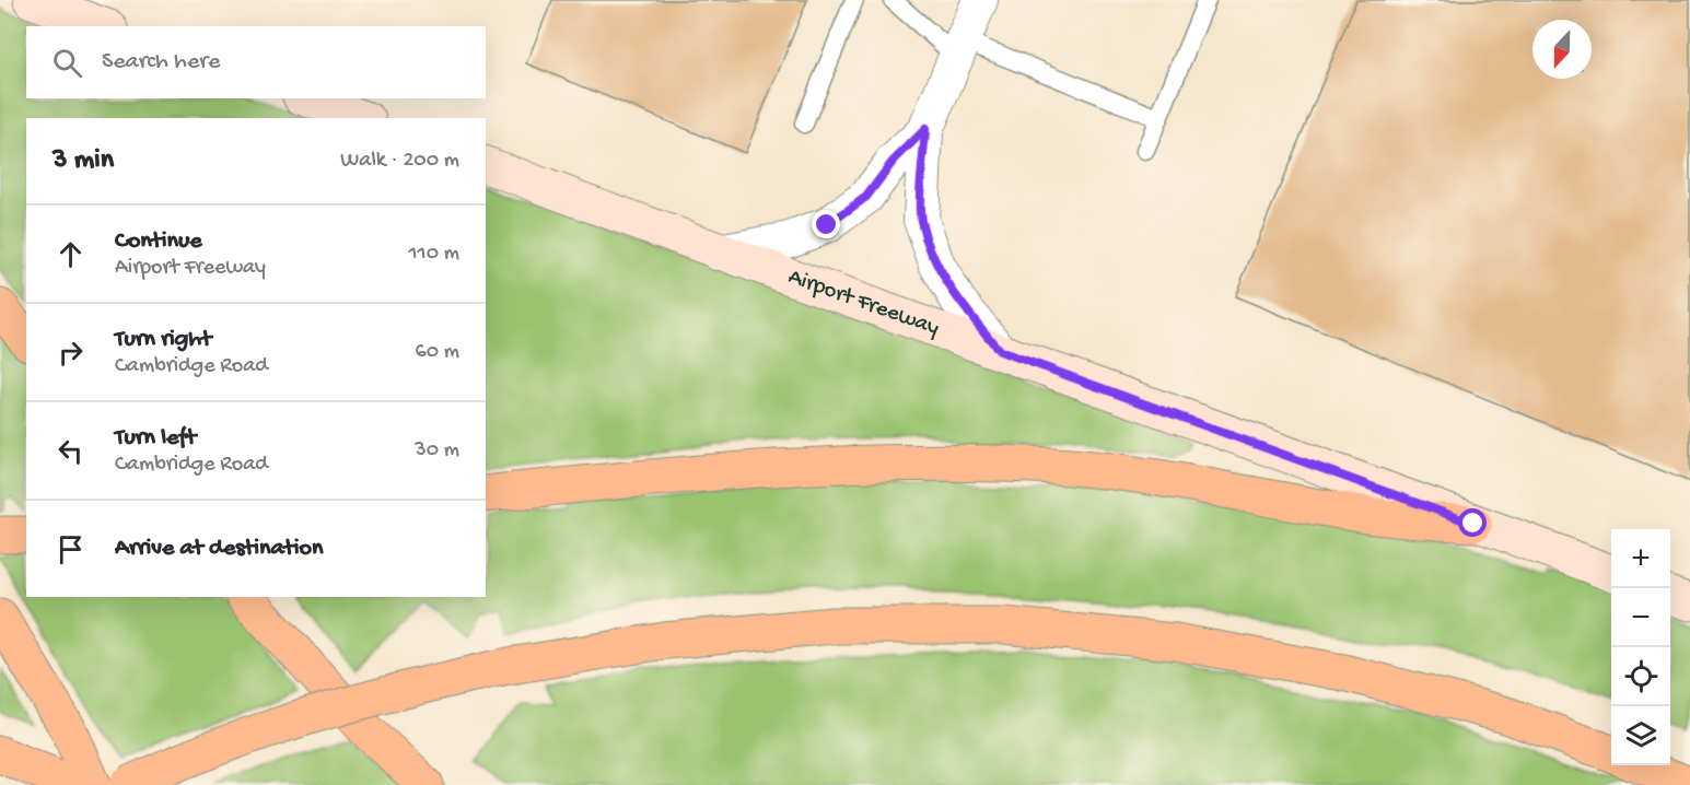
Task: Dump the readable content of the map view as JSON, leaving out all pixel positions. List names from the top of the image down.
{
  "streets": {
    "main road": ["Airport Freeway"]
  },
  "north": "bottom",
  "page": {
    "search": "Search here",
    "heading": ["3 min", "Walk · 200 m"],
    "list": [
      ["Continue", "Airport Freeway", "110 m"],
      ["Turn right", "Cambridge Road", "60 m"],
      ["Turn left", "Cambridge Road", "30 m"],
      "Arrive at destination"
    ],
    "map_buttons": ["+", "−"]
  }
}
